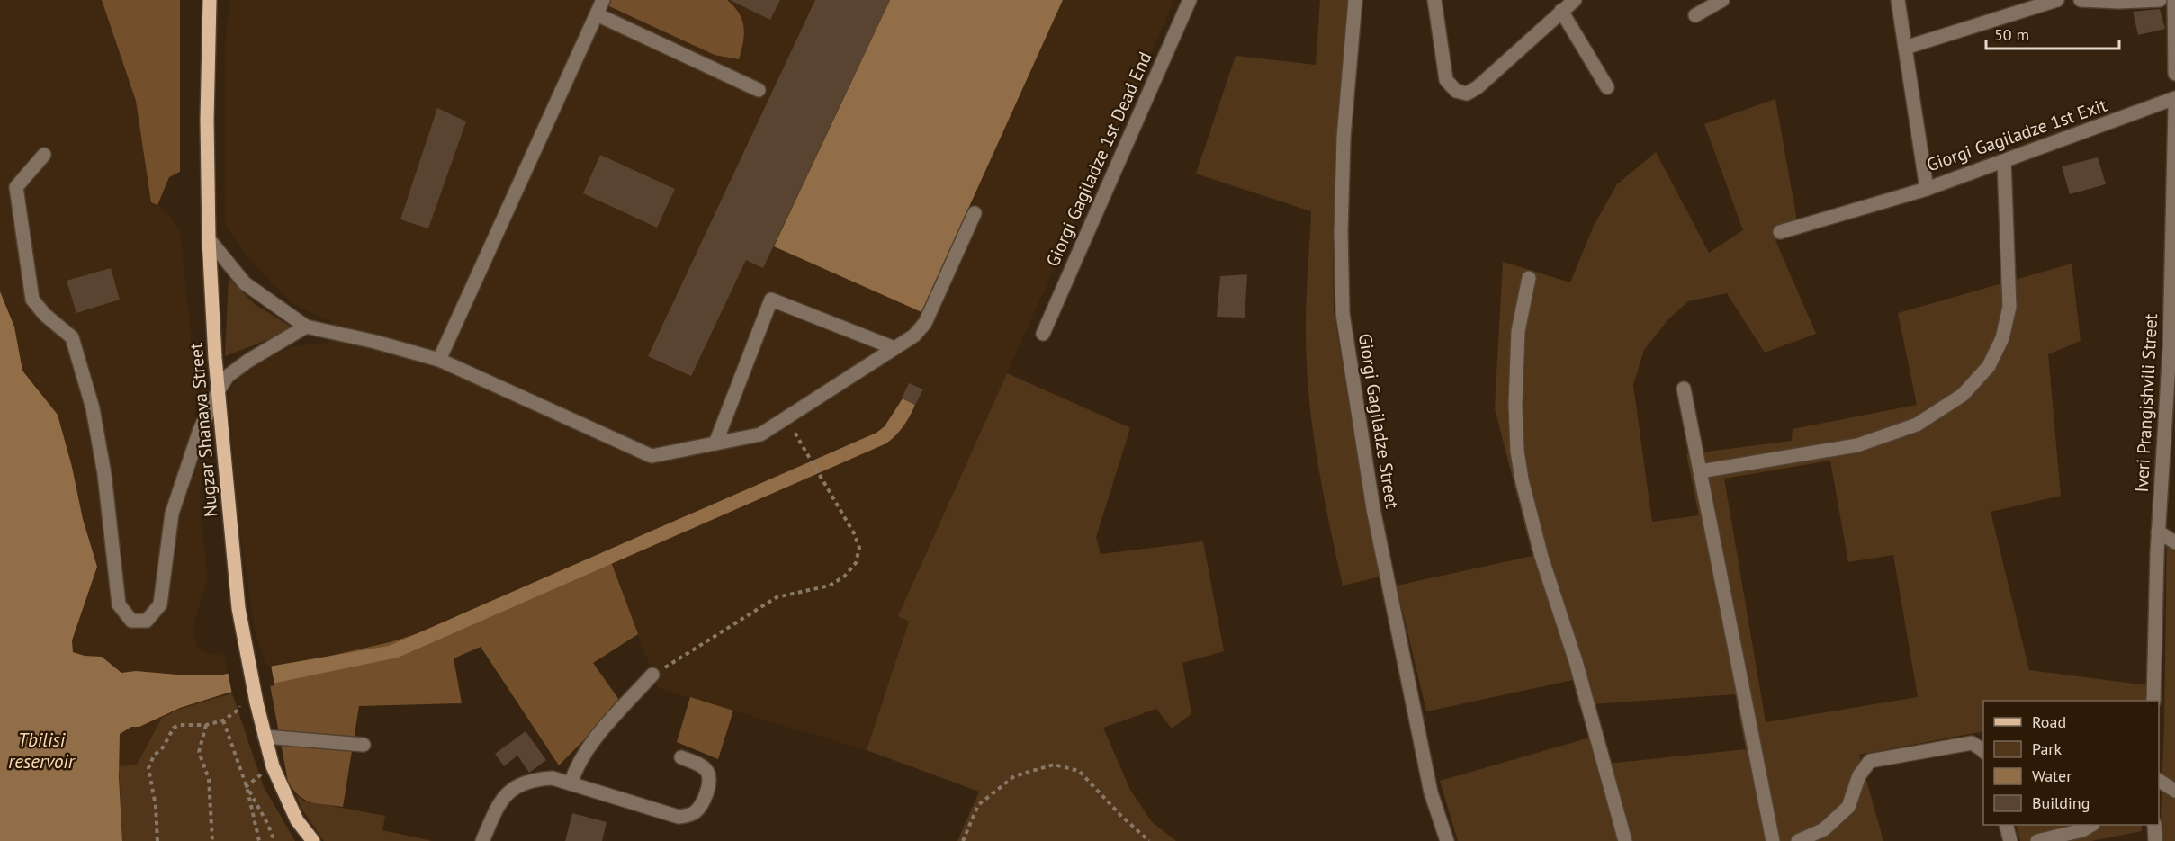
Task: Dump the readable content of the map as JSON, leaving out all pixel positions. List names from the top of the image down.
{
  "streets": {
    "main road": ["Nugzar Shanava Street"],
    "street": [
      "Giorgi Gagiladze 1st Exit",
      "Giorgi Gagiladze 1st Dead End",
      "Iveri Prangishvili Street",
      "Giorgi Gagiladze Street"
    ]
  },
  "water": ["Tbilisi reservoir"],
  "legend": [
    "Road",
    "Park",
    "Water",
    "Building"
  ],
  "scale_bar": "50 m"
}
